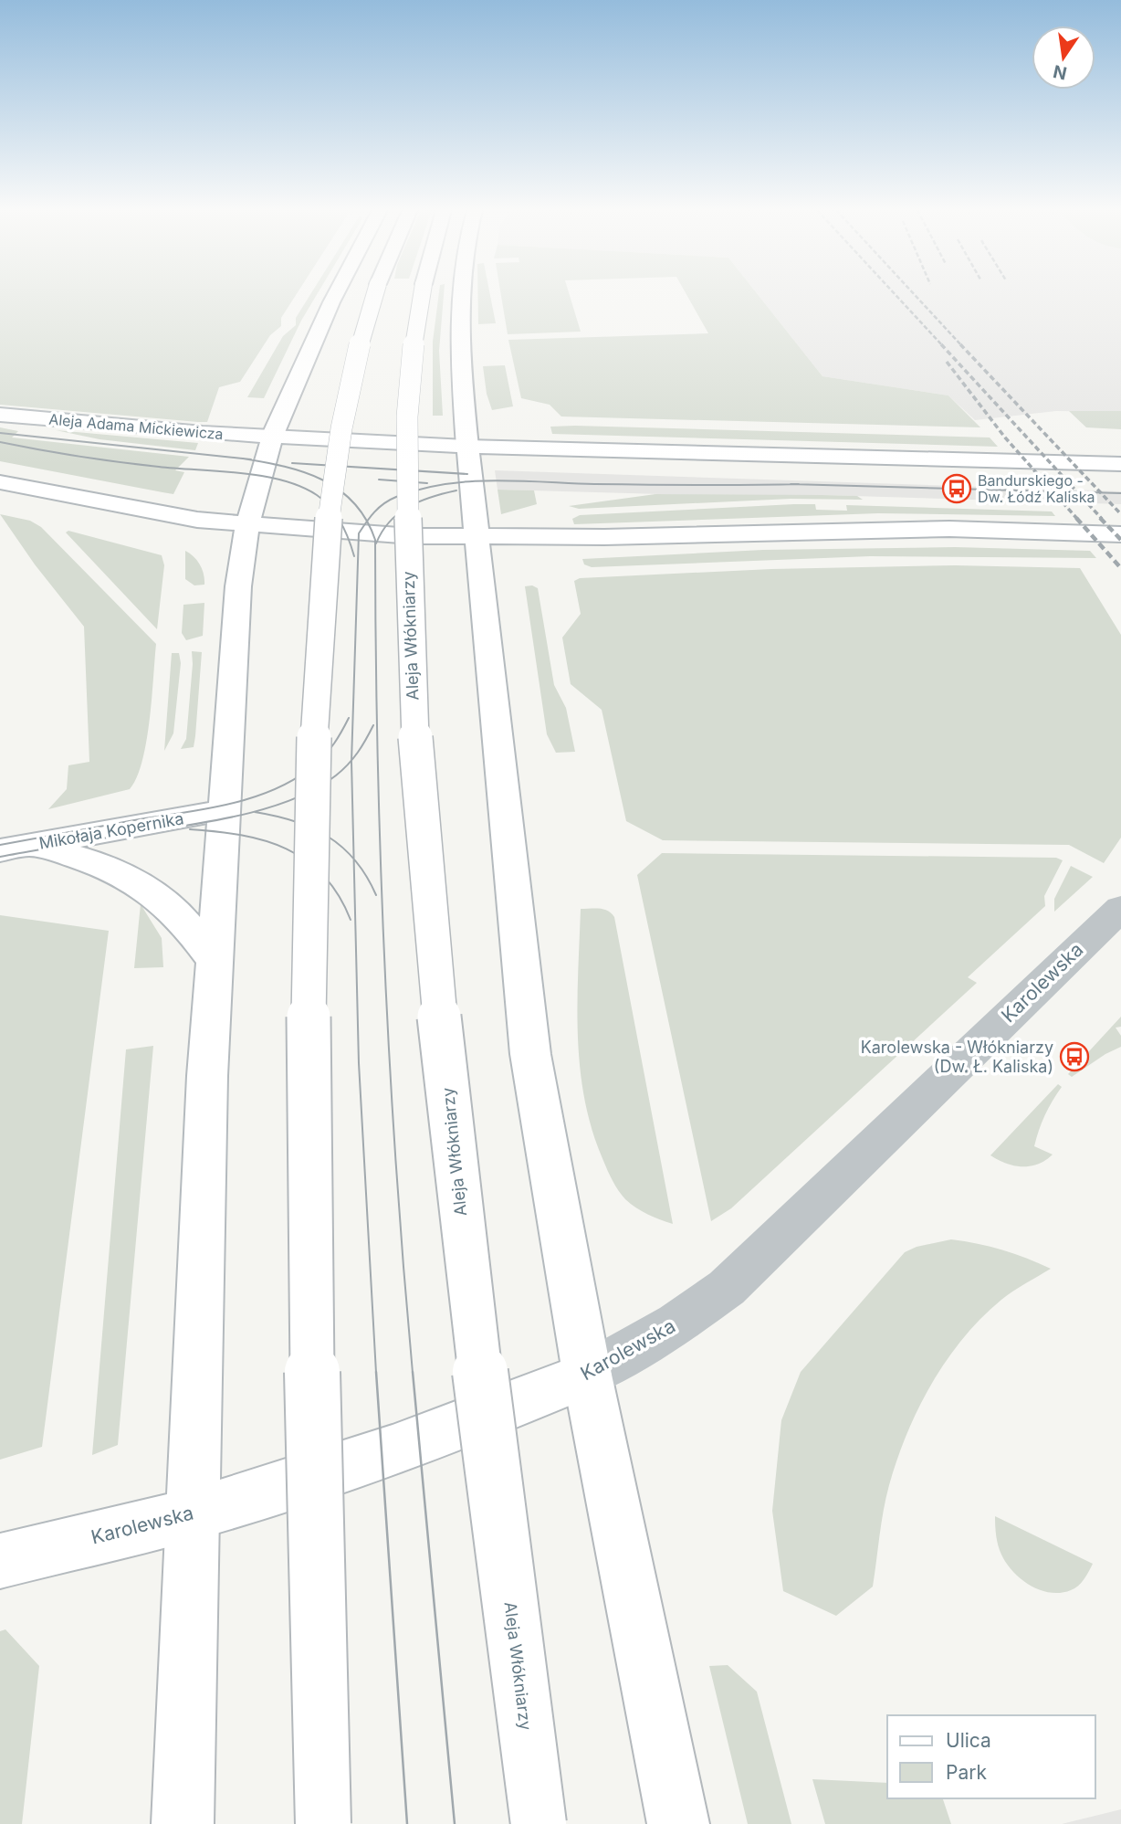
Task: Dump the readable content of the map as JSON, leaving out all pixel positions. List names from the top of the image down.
{
  "streets": {
    "main road": [
      "Aleja Adama Mickiewicza",
      "Aleja Włókniarzy",
      "Mikołaja Kopernika",
      "Karolewska"
    ]
  },
  "places": {
    "bus stop": ["Bandurskiego - Dw. Łódź Kaliska", "Karolewska - Włókniarzy (Dw. Ł. Kaliska)"]
  },
  "legend": ["Ulica", "Park"],
  "north": "bottom"
}
